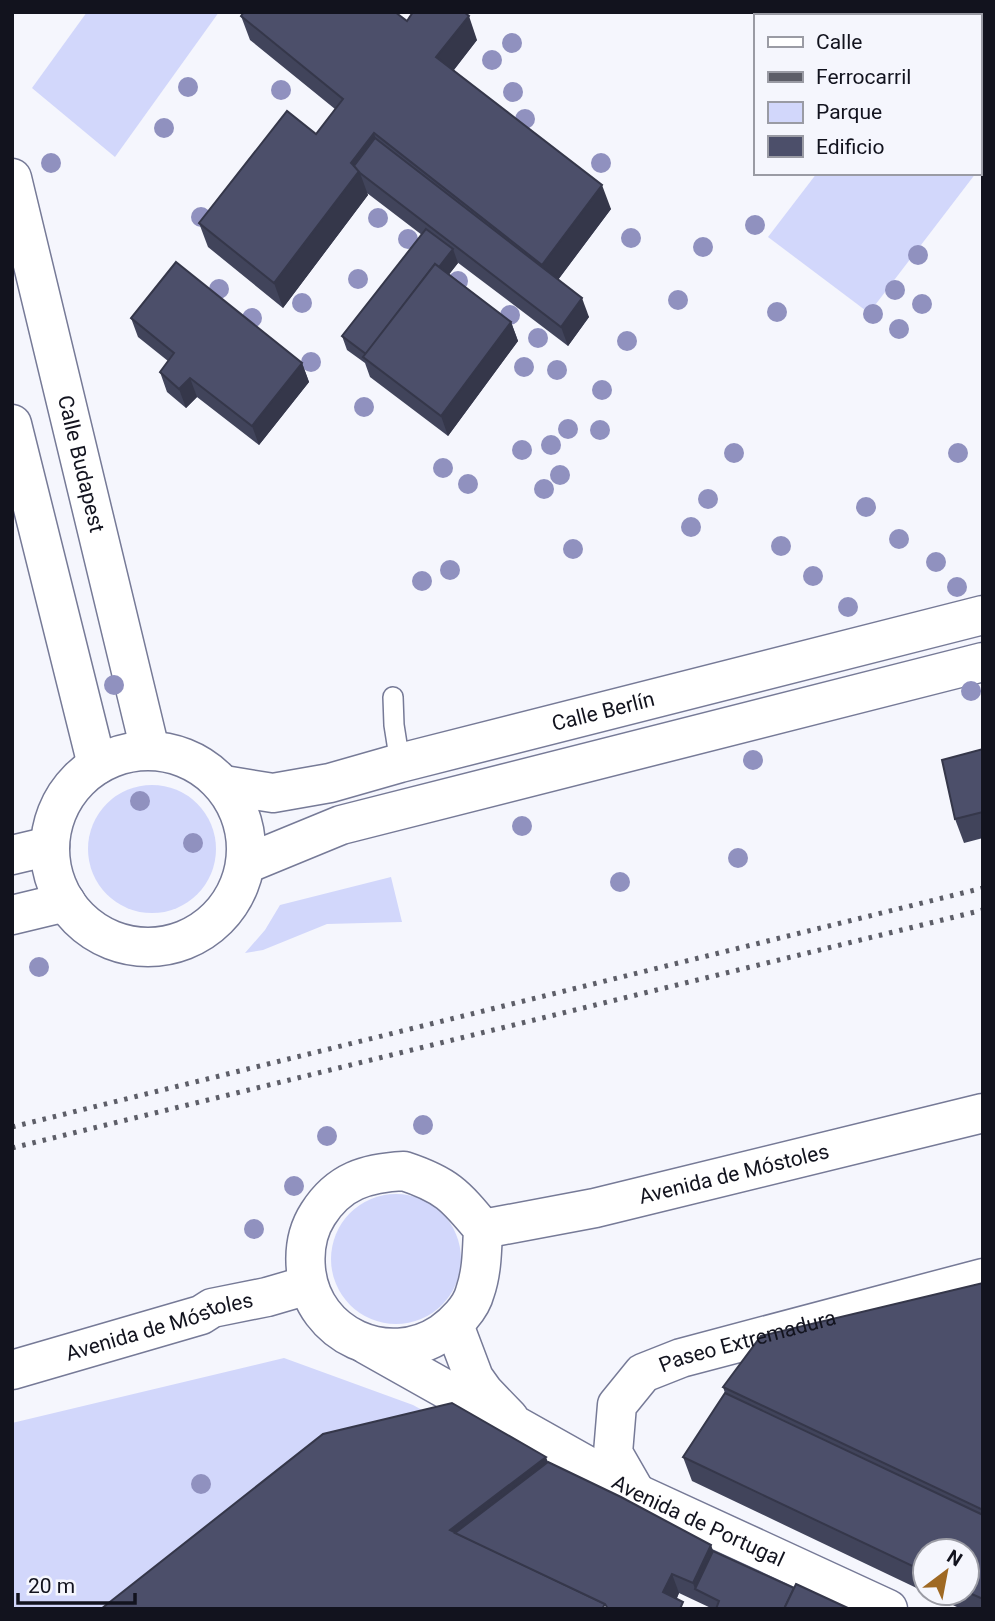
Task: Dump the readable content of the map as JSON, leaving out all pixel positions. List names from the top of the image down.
{
  "streets": {
    "street": [
      "Calle Budapest",
      "Calle Berlín",
      "Avenida de Móstoles",
      "Paseo Extremadura",
      "Avenida de Portugal"
    ]
  },
  "crossings": [
    ["Calle Budapest", "Calle Berlín"],
    ["Avenida de Móstoles", "Avenida de Portugal"],
    ["Paseo Extremadura", "Avenida de Portugal"]
  ],
  "legend": [
    "Calle",
    "Ferrocarril",
    "Parque",
    "Edificio"
  ],
  "scale_bar": "20 m",
  "north": "top right"
}
